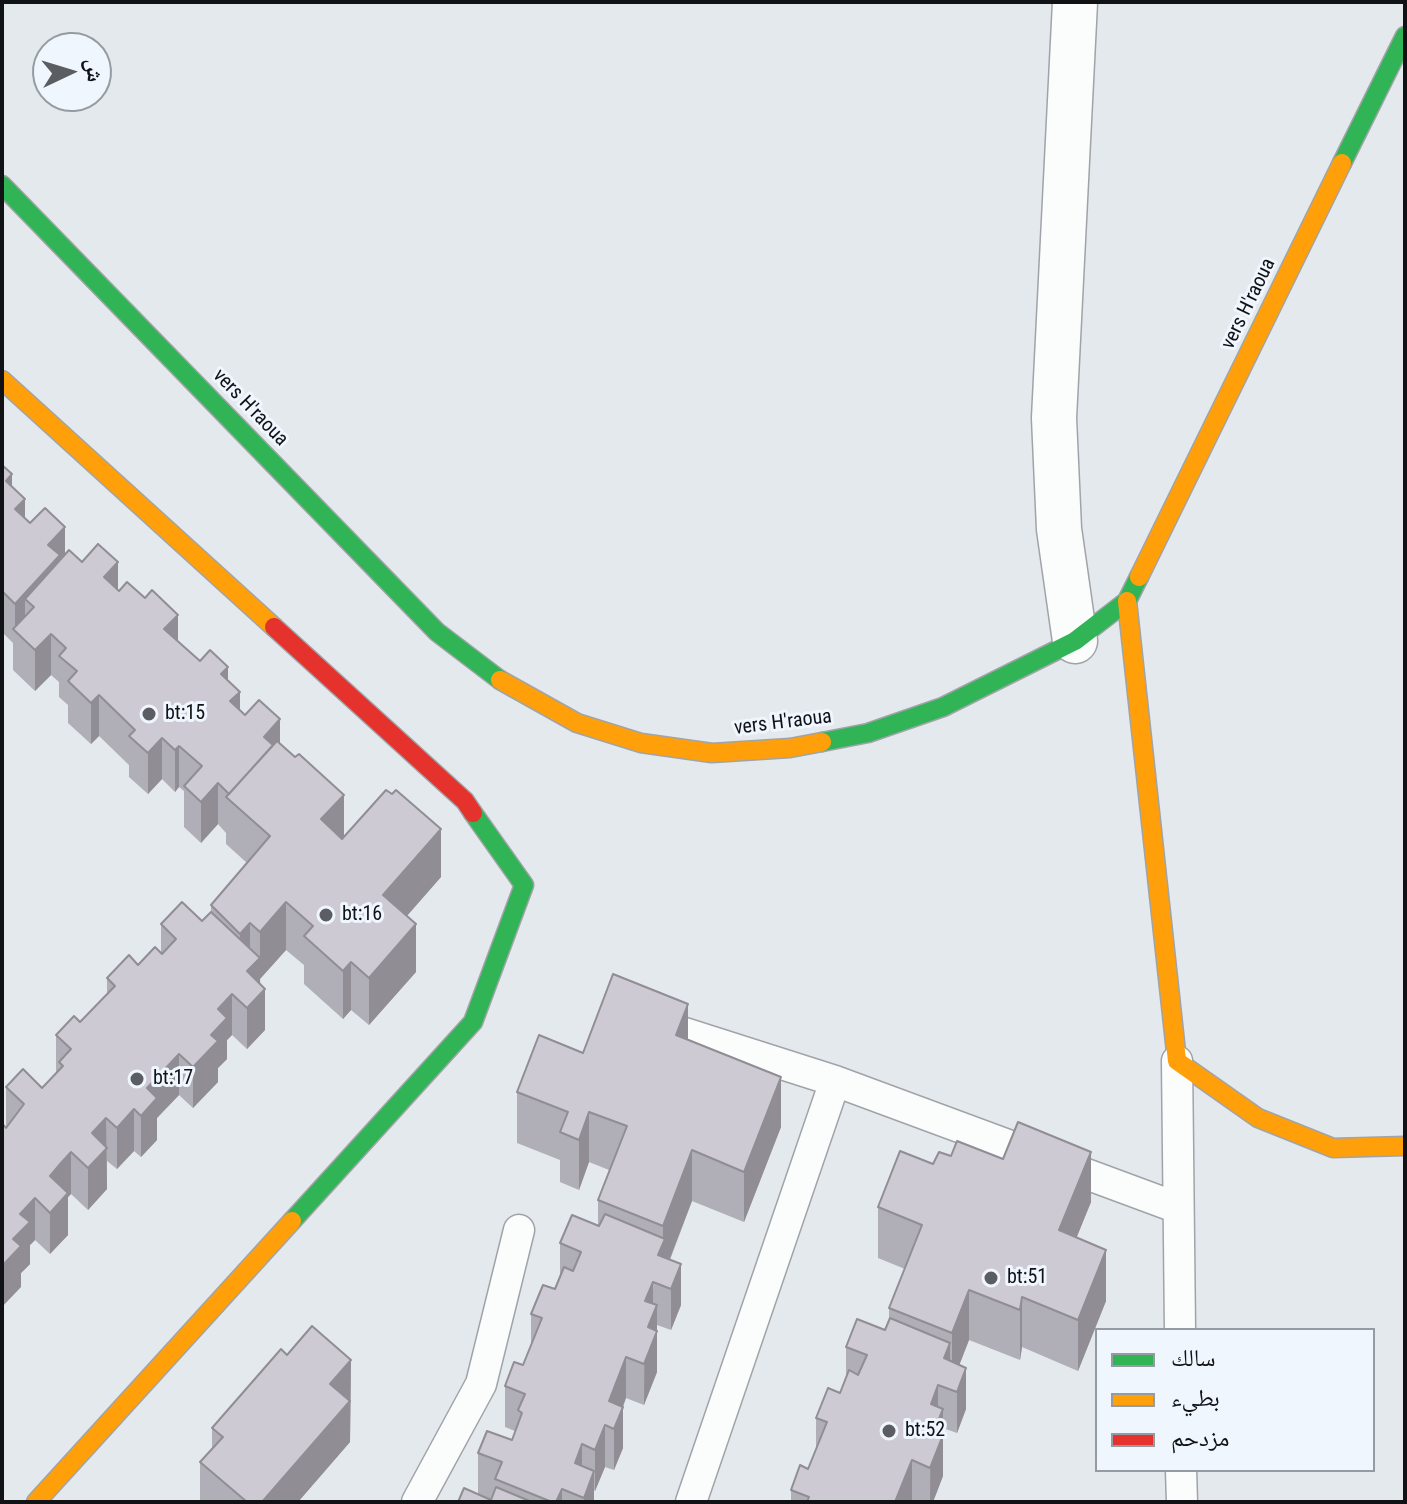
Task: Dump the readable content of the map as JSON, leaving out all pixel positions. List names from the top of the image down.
{
  "streets": {
    "street": ["vers H'raoua"]
  },
  "places": [
    "bt:15",
    "bt:16",
    "bt:17",
    "bt:51",
    "bt:52"
  ],
  "legend": ["سالك", "بطيء", "مزدحم"],
  "north": "right"
}
